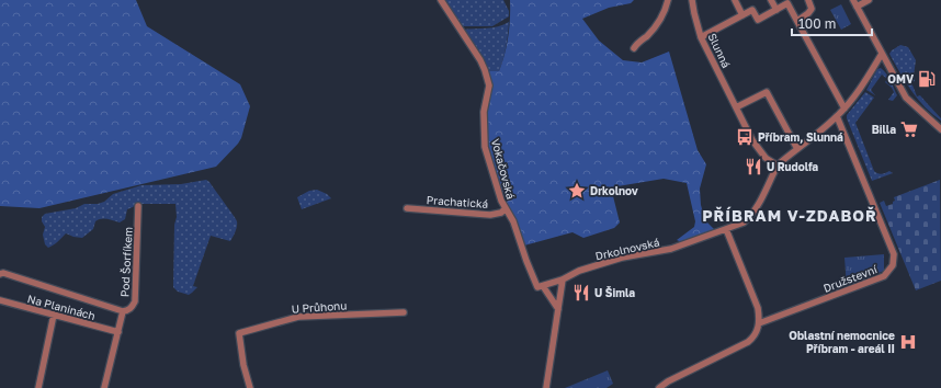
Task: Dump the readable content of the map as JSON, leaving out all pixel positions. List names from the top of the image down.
{
  "streets": {
    "street": [
      "Slunná",
      "Vokačovská",
      "Prachatická",
      "Drkolnovská",
      "Pod Šorfíkem",
      "Družstevní",
      "Na Planinách",
      "U Průhonu"
    ]
  },
  "crossings": [
    ["Slunná", "Drkolnovská"],
    ["Vokačovská", "Prachatická"],
    ["Drkolnovská", "Družstevní"]
  ],
  "districts": ["PŘÍBRAM V-ZDABOŘ"],
  "places": {
    "fuel station": ["OMV"],
    "supermarket": ["Billa"],
    "bus stop": ["Příbram, Slunná"],
    "restaurant": ["U Rudolfa", "U Šimla"],
    "place": ["Drkolnov"],
    "hospital": ["Oblastní nemocnice Příbram - areál II"]
  },
  "scale_bar": "100 m"
}
